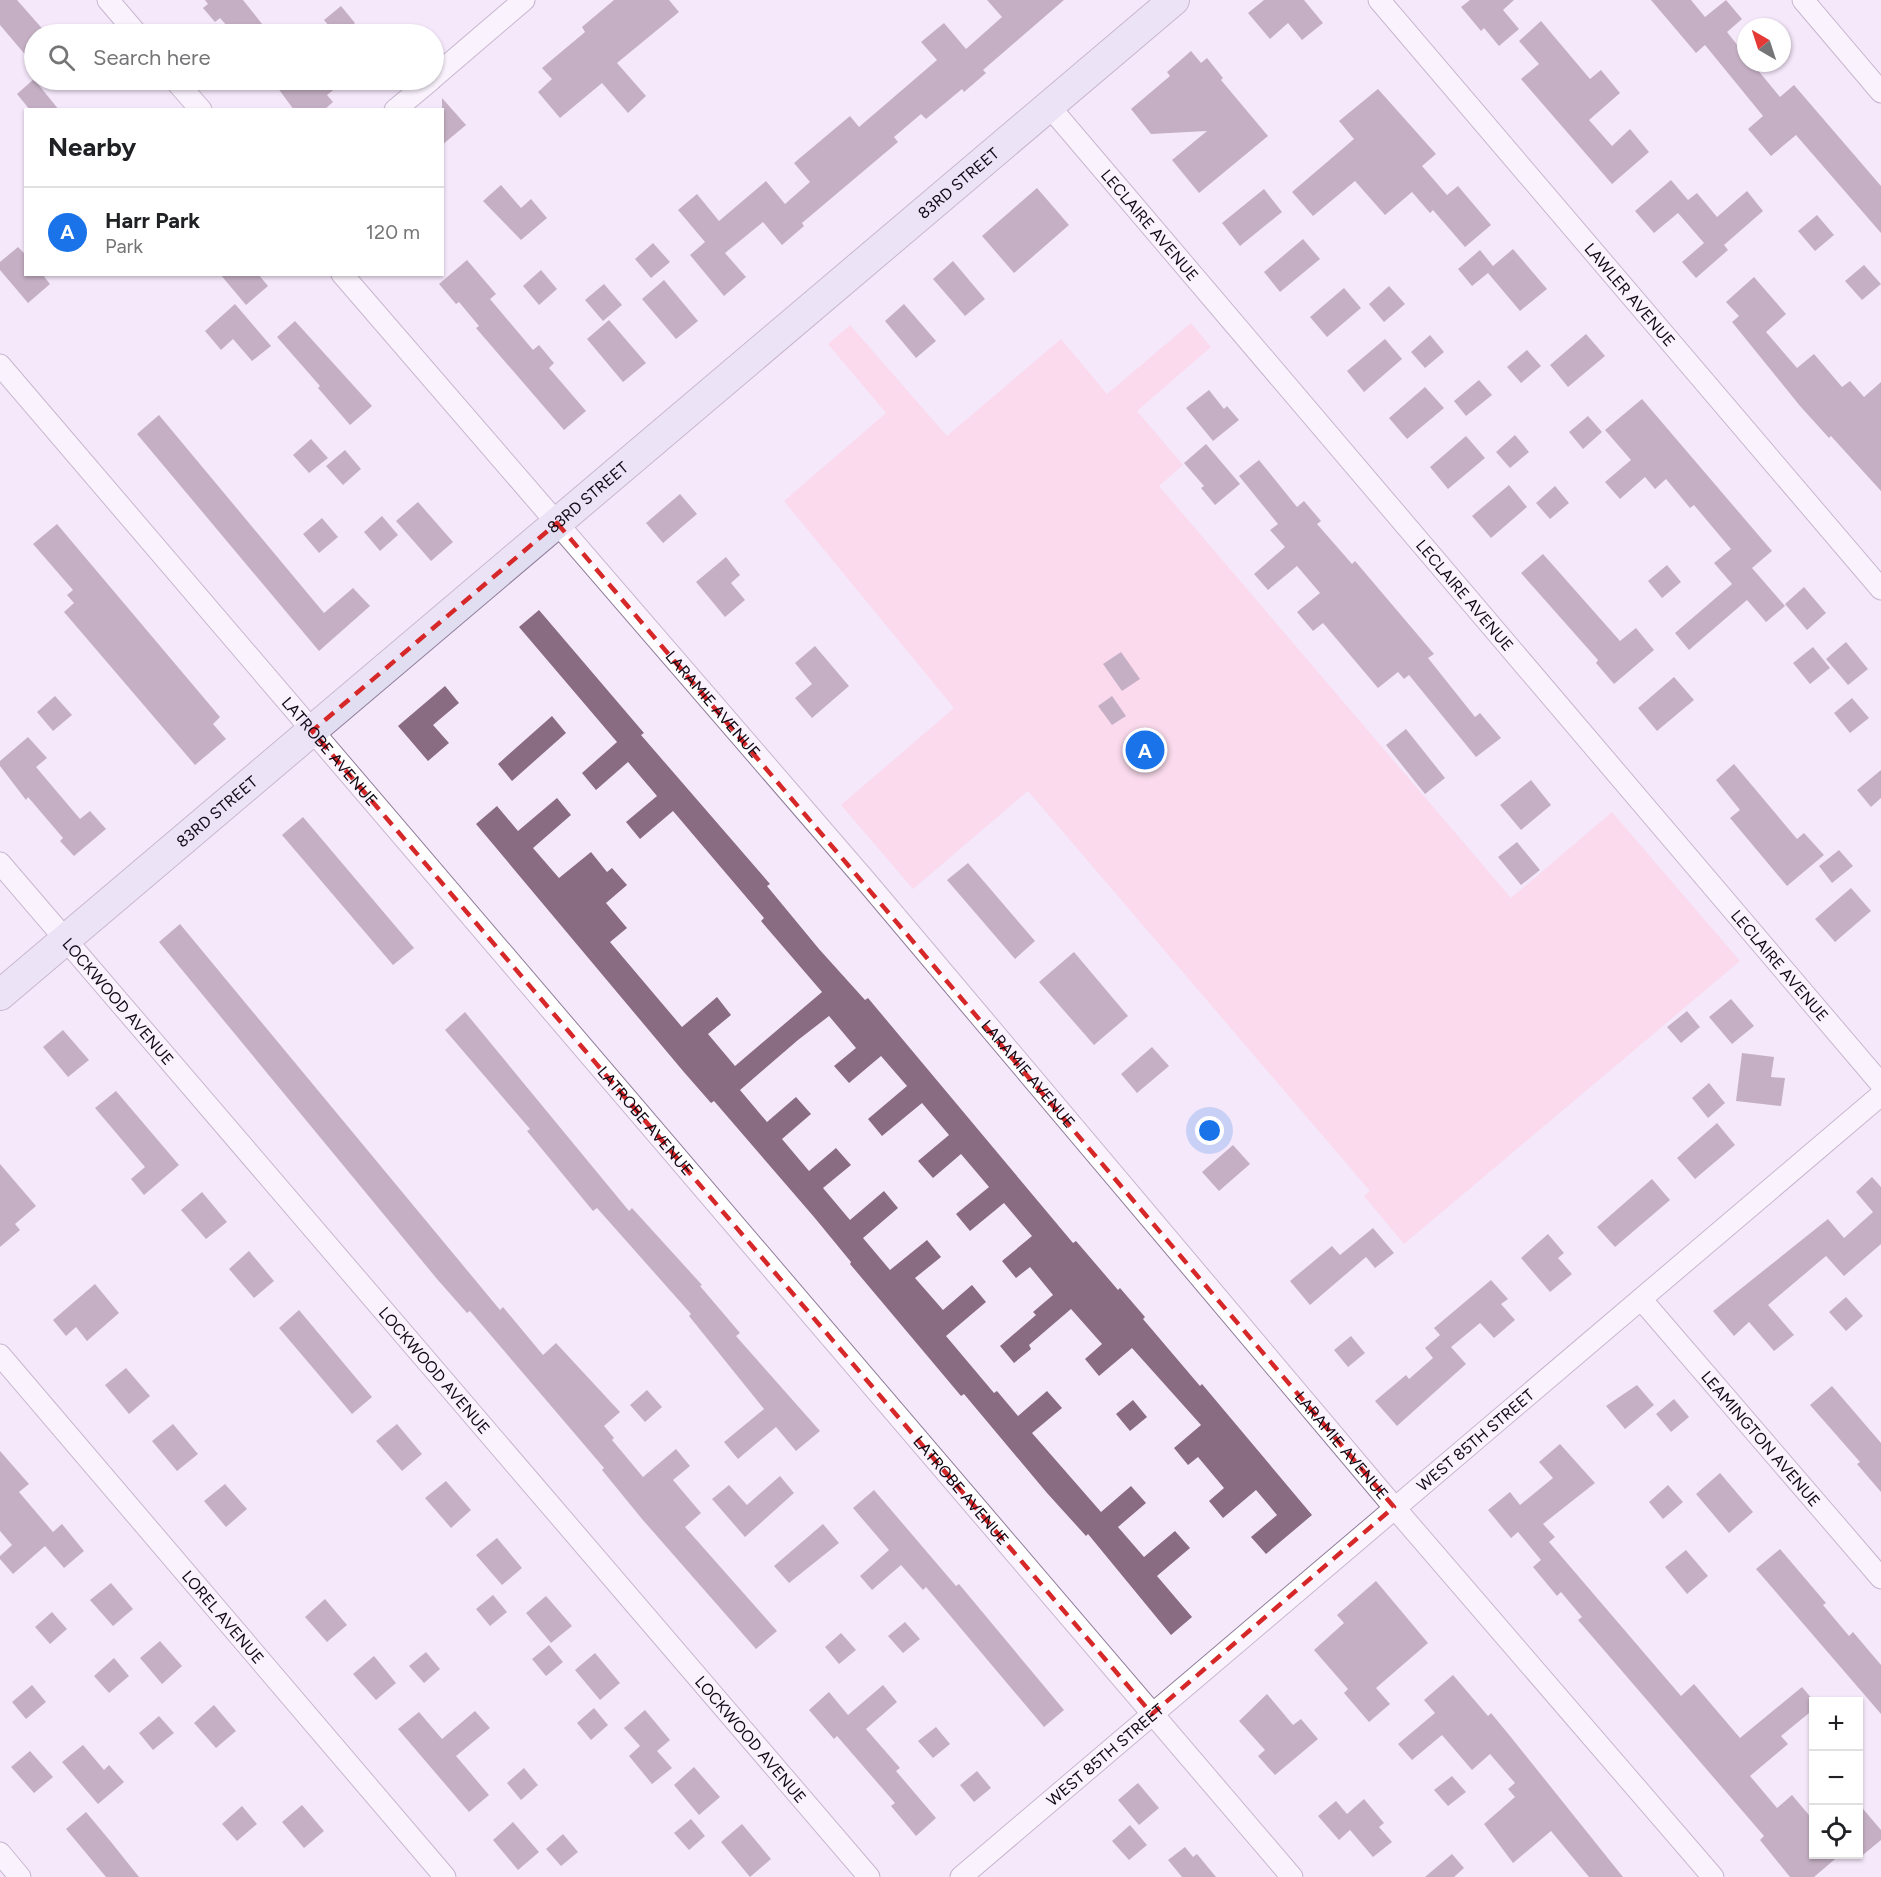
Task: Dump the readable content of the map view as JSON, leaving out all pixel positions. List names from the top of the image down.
{
  "streets": {
    "street": [
      "83RD STREET",
      "LECLAIRE AVENUE",
      "LAWLER AVENUE",
      "LARAMIE AVENUE",
      "LATROBE AVENUE",
      "LOCKWOOD AVENUE",
      "WEST 85TH STREET",
      "LEAMINGTON AVENUE",
      "LOREL AVENUE"
    ]
  },
  "crossings": [
    ["83RD STREET", "LECLAIRE AVENUE"],
    ["83RD STREET", "LARAMIE AVENUE"],
    ["83RD STREET", "LATROBE AVENUE"],
    ["83RD STREET", "LOCKWOOD AVENUE"],
    ["LARAMIE AVENUE", "WEST 85TH STREET"],
    ["LATROBE AVENUE", "WEST 85TH STREET"],
    ["WEST 85TH STREET", "LEAMINGTON AVENUE"]
  ],
  "north": "top left",
  "page": {
    "search": "Search here",
    "heading": "Nearby",
    "list": [
      {
        "mark": "A",
        "name": "Harr Park",
        "note": "Park",
        "value": "120 m"
      }
    ],
    "pins": "A",
    "map_buttons": ["+", "−"]
  }
}
